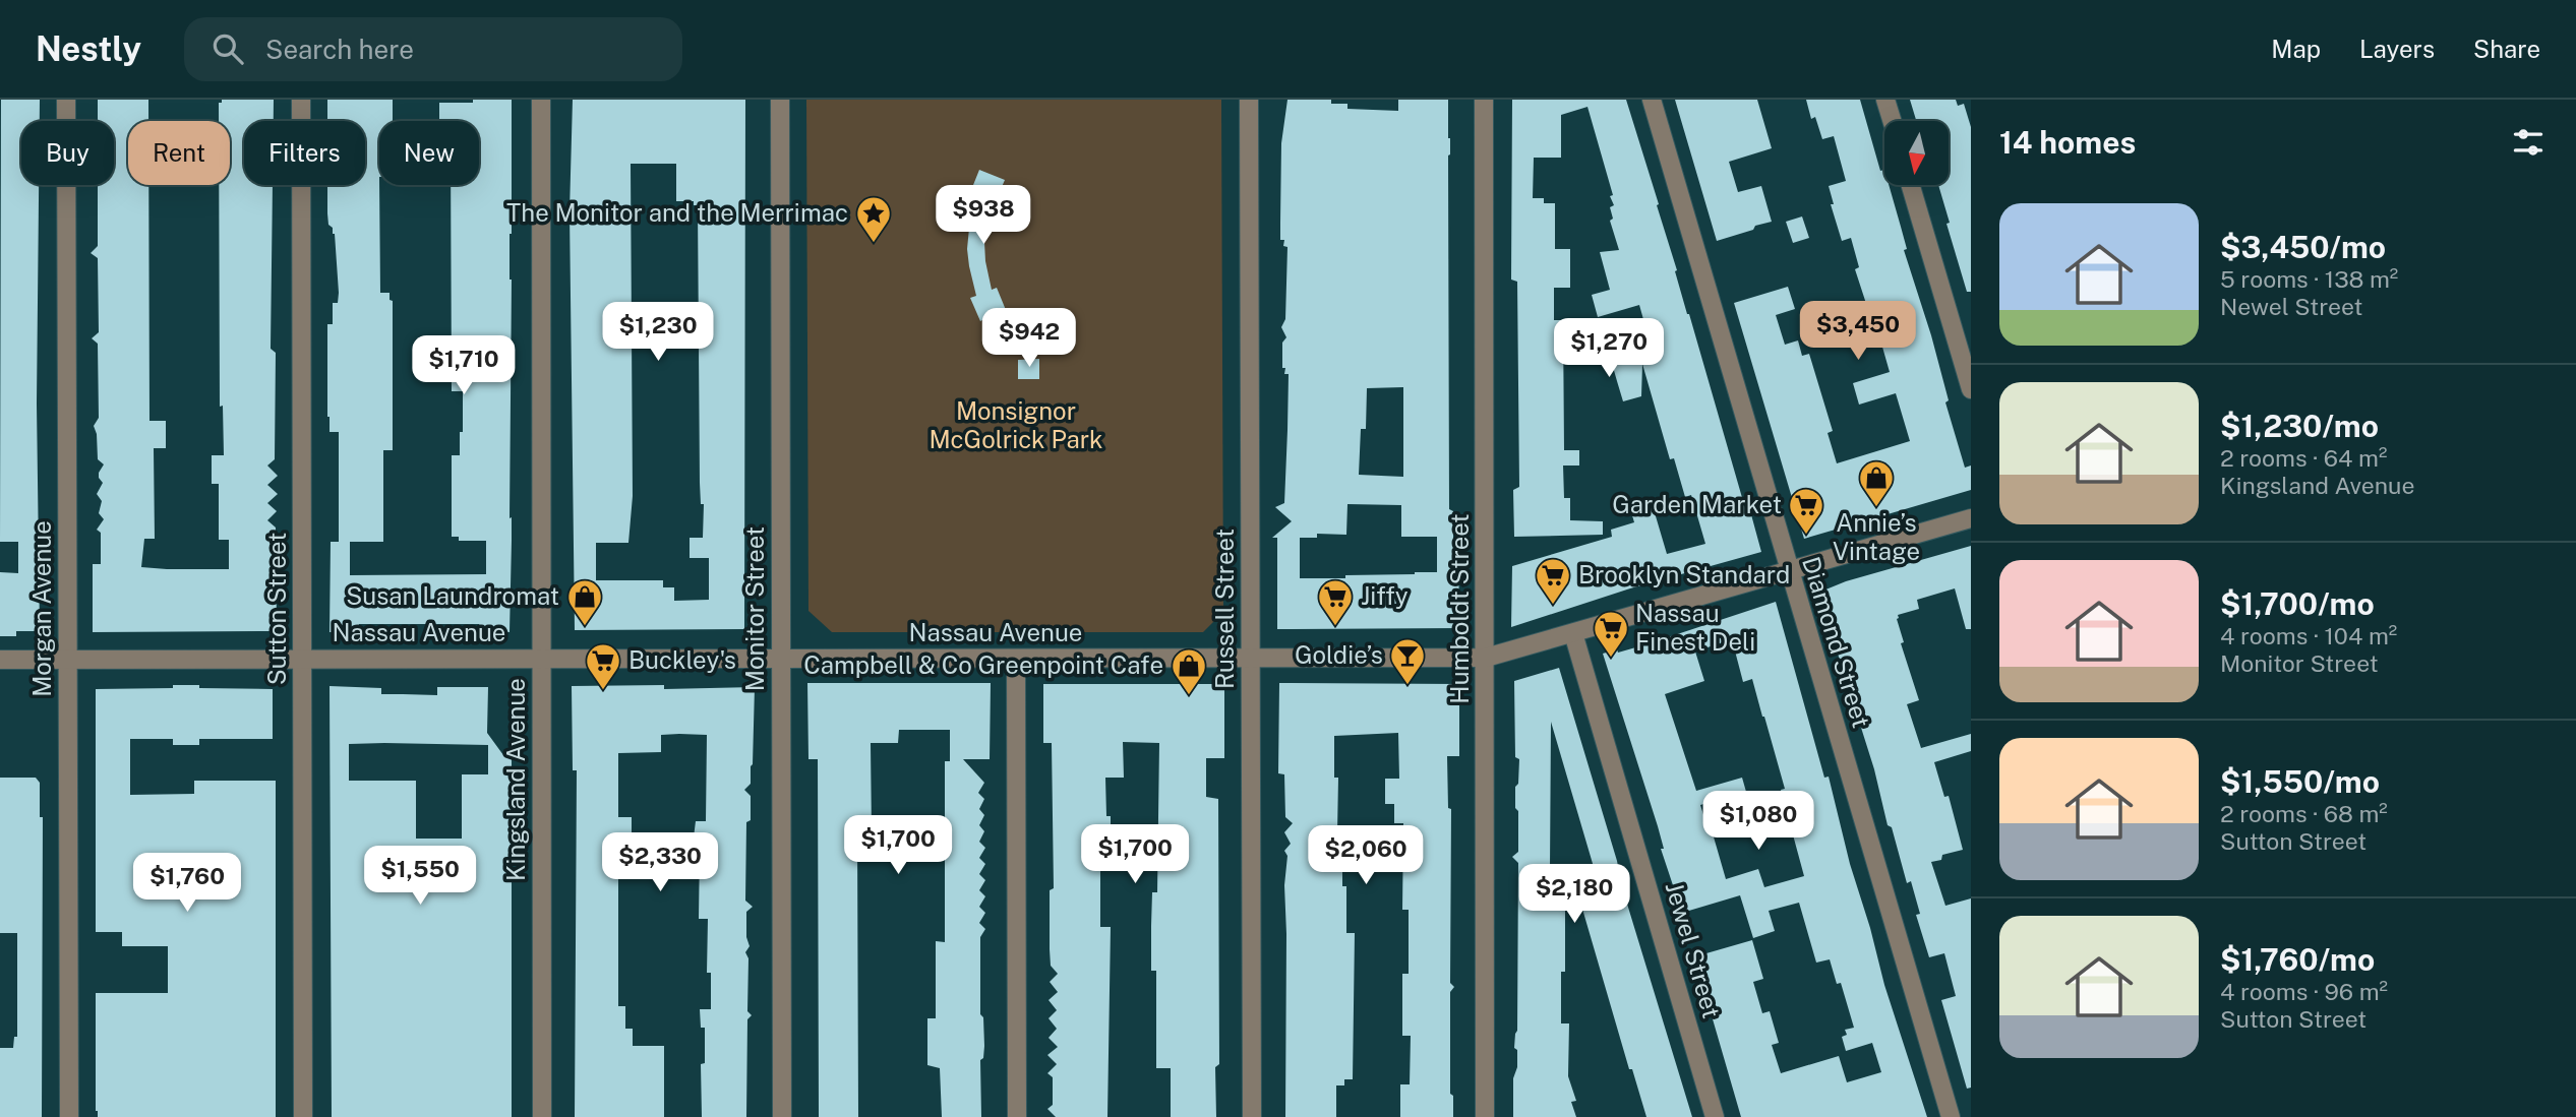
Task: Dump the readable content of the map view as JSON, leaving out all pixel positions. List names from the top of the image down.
{
  "streets": {
    "street": [
      "Morgan Avenue",
      "Sutton Street",
      "Monitor Street",
      "Russell Street",
      "Humboldt Street",
      "Nassau Avenue",
      "Diamond Street",
      "Kingsland Avenue",
      "Jewel Street"
    ]
  },
  "crossings": [
    ["Morgan Avenue", "Nassau Avenue"],
    ["Sutton Street", "Nassau Avenue"],
    ["Monitor Street", "Nassau Avenue"],
    ["Russell Street", "Nassau Avenue"],
    ["Humboldt Street", "Nassau Avenue"],
    ["Nassau Avenue", "Diamond Street"],
    ["Nassau Avenue", "Kingsland Avenue"],
    ["Nassau Avenue", "Jewel Street"]
  ],
  "parks": ["Monsignor McGolrick Park"],
  "places": {
    "place": ["The Monitor and the Merrimac"],
    "shop": ["Annie’s Vintage", "Susan Laundromat", "Campbell & Co Greenpoint Cafe"],
    "supermarket": [
      "Garden Market",
      "Brooklyn Standard",
      "Jiffy",
      "Nassau Finest Deli",
      "Buckley's"
    ],
    "bar": ["Goldie’s"]
  },
  "north": "bottom",
  "page": {
    "header": "Nestly",
    "search": "Search here",
    "nav": ["Map", "Layers", "Share"],
    "heading": "14 homes",
    "chip": [
      "Buy",
      "Rent",
      "Filters",
      "New"
    ],
    "price": [
      "$938",
      "$3,450",
      "$1,230",
      "$942",
      "$1,270",
      "$1,710",
      "$1,080",
      "$1,700",
      "$1,700",
      "$2,060",
      "$2,330",
      "$1,550",
      "$1,760",
      "$2,180"
    ],
    "list": [
      {
        "name": "$3,450/mo",
        "note": "5 rooms · 138 m² · Newel Street"
      },
      {
        "name": "$1,230/mo",
        "note": "2 rooms · 64 m² · Kingsland Avenue"
      },
      {
        "name": "$1,700/mo",
        "note": "4 rooms · 104 m² · Monitor Street"
      },
      {
        "name": "$1,550/mo",
        "note": "2 rooms · 68 m² · Sutton Street"
      },
      {
        "name": "$1,760/mo",
        "note": "4 rooms · 96 m² · Sutton Street"
      }
    ]
  }
}
